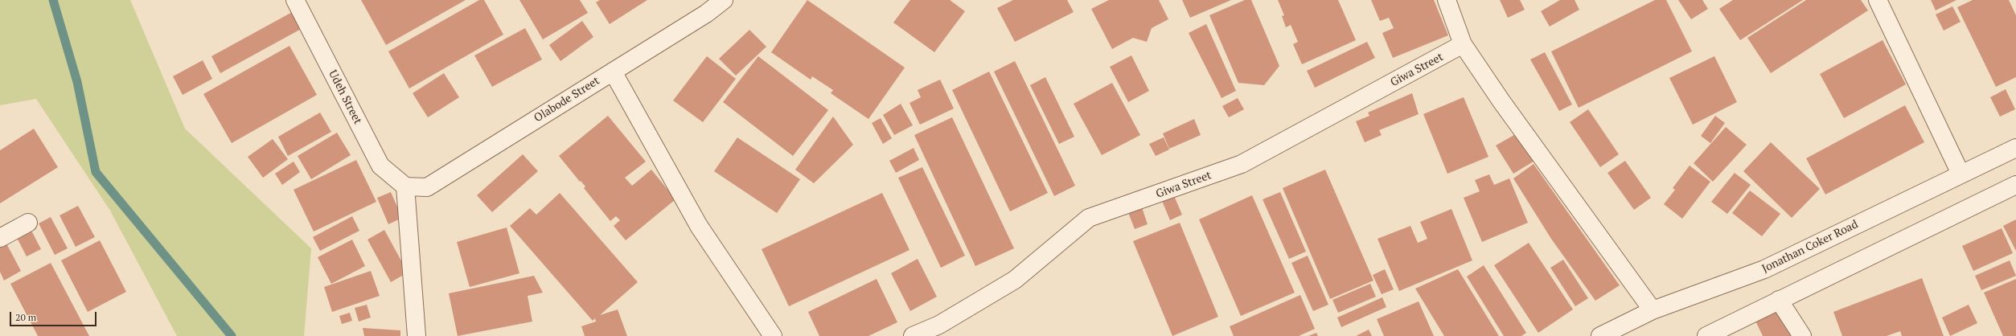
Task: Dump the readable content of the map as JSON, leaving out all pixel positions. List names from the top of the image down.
{
  "streets": {
    "street": [
      "Giwa Street",
      "Udeh Street",
      "Olabode Street",
      "Jonathan Coker Road"
    ]
  },
  "crossings": [
    ["Udeh Street", "Olabode Street"]
  ],
  "scale_bar": "20 m"
}
